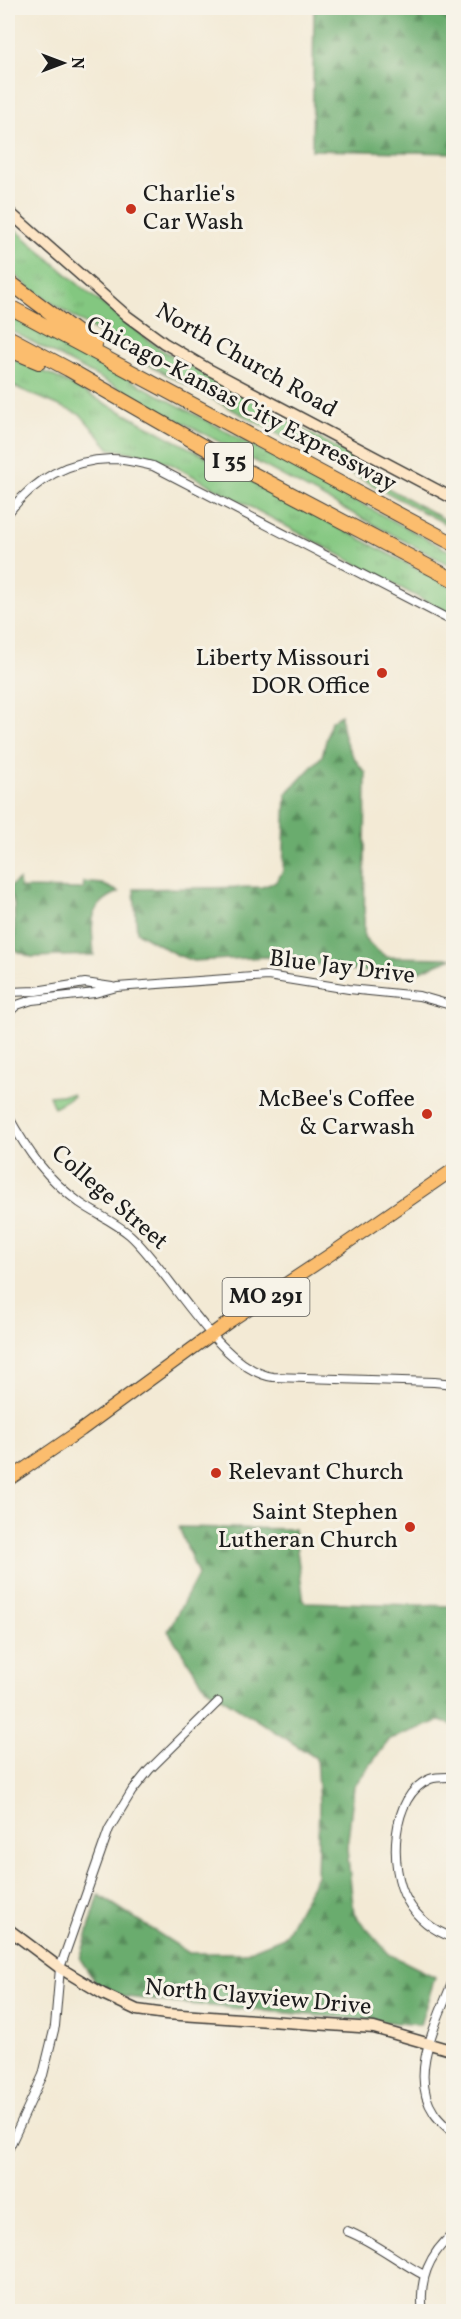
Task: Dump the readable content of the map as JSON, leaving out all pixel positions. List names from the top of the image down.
{
  "streets": {
    "highway": ["Chicago-Kansas City Expressway", "I 35"],
    "main road": ["North Church Road", "MO 291", "North Clayview Drive"],
    "street": ["Blue Jay Drive", "College Street"]
  },
  "crossings": [
    ["College Street", "MO 291"]
  ],
  "places": [
    "Charlie's Car Wash",
    "Liberty Missouri DOR Office",
    "McBee's Coffee & Carwash",
    "Relevant Church",
    "Saint Stephen Lutheran Church"
  ],
  "north": "right"
}
